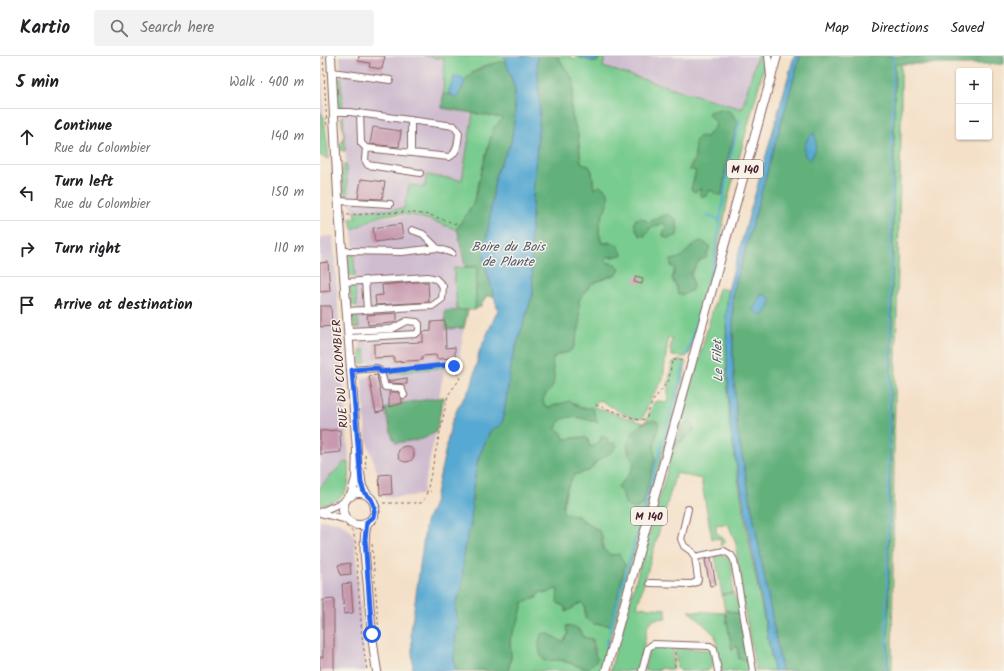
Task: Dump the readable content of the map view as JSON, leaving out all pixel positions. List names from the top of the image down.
{
  "streets": {
    "main road": ["M 140", "RUE DU COLOMBIER"]
  },
  "water": ["Boire du Bois de Plante", "Le Filet"],
  "page": {
    "header": "Kartio",
    "search": "Search here",
    "nav": ["Map", "Directions", "Saved"],
    "heading": ["5 min", "Walk · 400 m"],
    "map_buttons": ["+", "−"],
    "list": [
      ["Continue", "Rue du Colombier", "140 m"],
      ["Turn left", "Rue du Colombier", "150 m"],
      ["Turn right", "110 m"],
      "Arrive at destination"
    ]
  }
}
